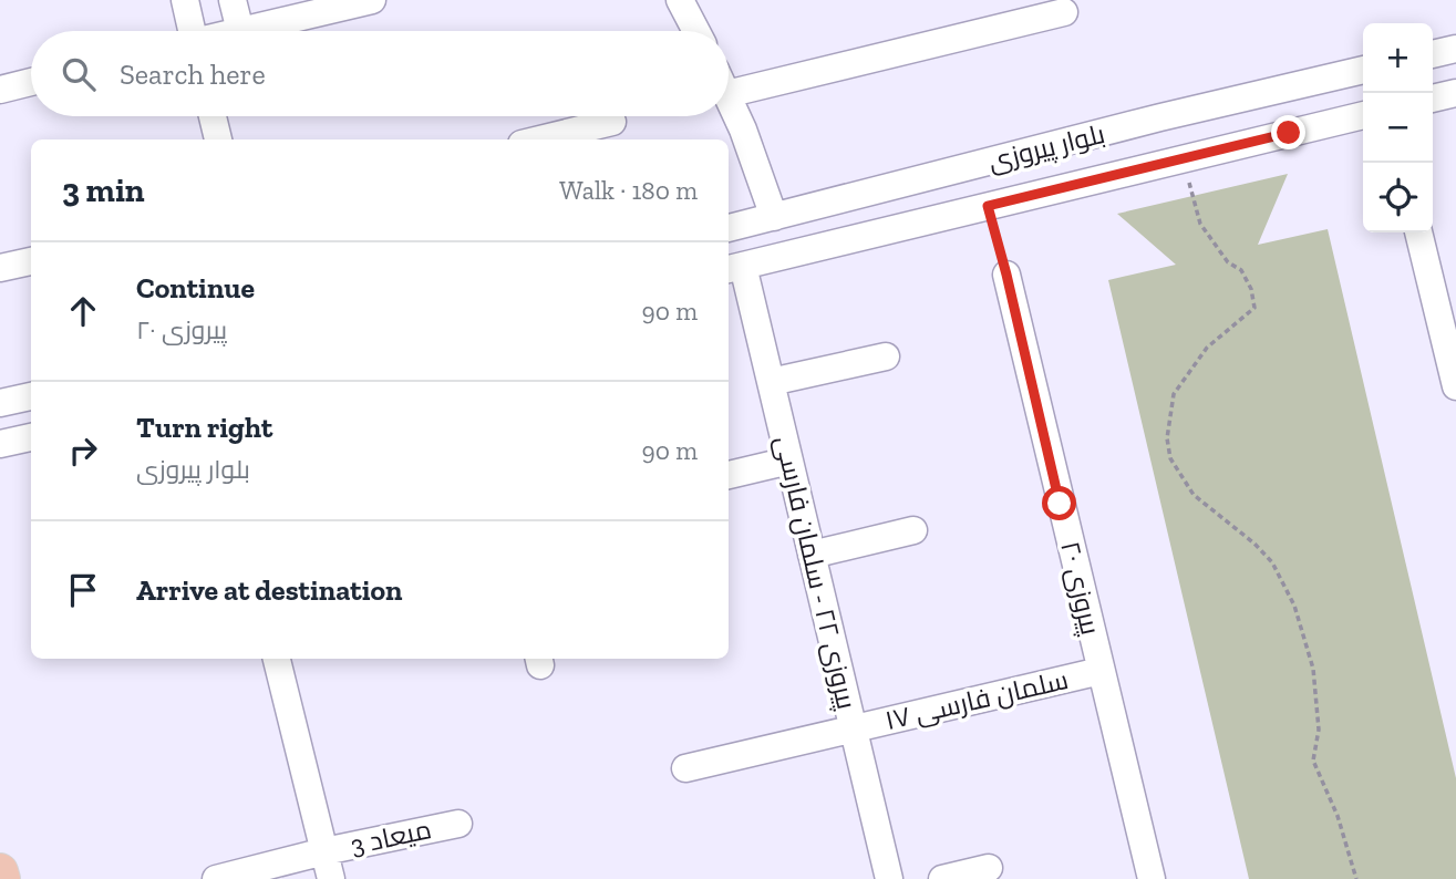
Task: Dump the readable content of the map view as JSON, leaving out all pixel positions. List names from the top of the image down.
{
  "streets": {
    "street": [
      "بلوار پیروزی",
      "پیروزی ۲۲ - سلمان فارسی",
      "پیروزی ۲۰",
      "سلمان فارسی ۱۷",
      "میعاد 3"
    ]
  },
  "crossings": [
    ["بلوار پیروزی", "پیروزی ۲۲ - سلمان فارسی"],
    ["پیروزی ۲۲ - سلمان فارسی", "سلمان فارسی ۱۷"],
    ["پیروزی ۲۰", "سلمان فارسی ۱۷"]
  ],
  "page": {
    "map_buttons": ["+", "−"],
    "search": "Search here",
    "heading": ["3 min", "Walk · 180 m"],
    "list": [
      ["Continue", "پیروزی ۲۰", "90 m"],
      ["Turn right", "بلوار پیروزی", "90 m"],
      "Arrive at destination"
    ]
  }
}
